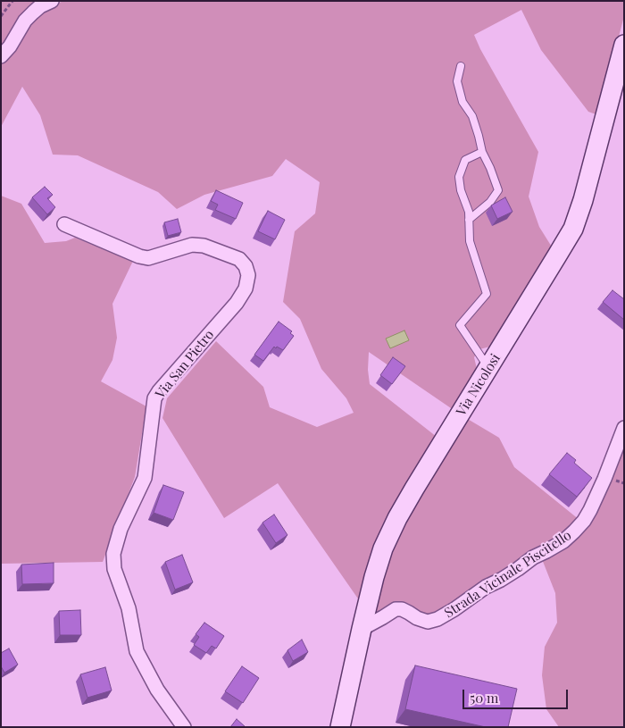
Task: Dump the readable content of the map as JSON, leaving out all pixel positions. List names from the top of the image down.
{
  "streets": {
    "main road": ["Via Nicolosi"],
    "street": ["Via San Pietro", "Strada Vicinale Piscitello"]
  },
  "crossings": [
    ["Via Nicolosi", "Strada Vicinale Piscitello"]
  ],
  "scale_bar": "50 m"
}
